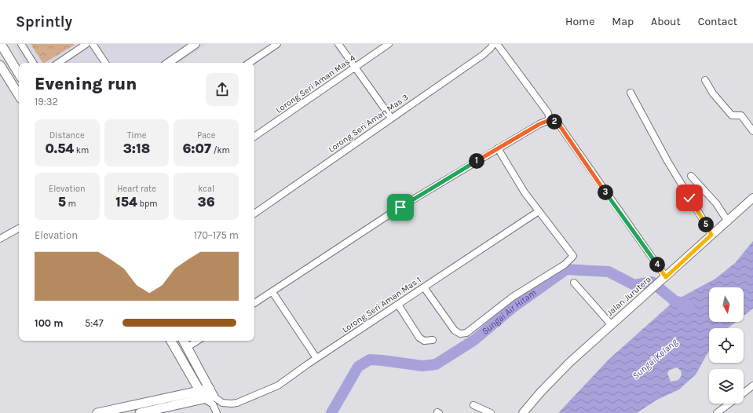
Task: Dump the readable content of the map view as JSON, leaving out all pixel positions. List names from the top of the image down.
{
  "streets": {
    "street": [
      "Lorong Seri Aman Mas 4",
      "Lorong Seri Aman Mas 3",
      "Jalan Jurutera",
      "Lorong Seri Aman Mas 1"
    ]
  },
  "water": ["Sungai Air Hitam", "Sungai Kelang"],
  "north": "bottom",
  "page": {
    "header": "Sprintly",
    "nav": [
      "Home",
      "Map",
      "About",
      "Contact"
    ],
    "heading": ["Evening run", "19:32"],
    "pins": [
      "2",
      "1",
      "3",
      "5",
      "4"
    ],
    "stats": [
      ["Distance", "0.54 km"],
      ["Time", "3:18"],
      ["Pace", "6:07 /km"],
      ["Elevation", "5 m"],
      ["Heart rate", "154 bpm"],
      ["kcal", "36"]
    ],
    "chart": ["Elevation", "170–175 m"],
    "list": [
      {
        "name": "100 m",
        "note": "5:47"
      }
    ]
  }
}
